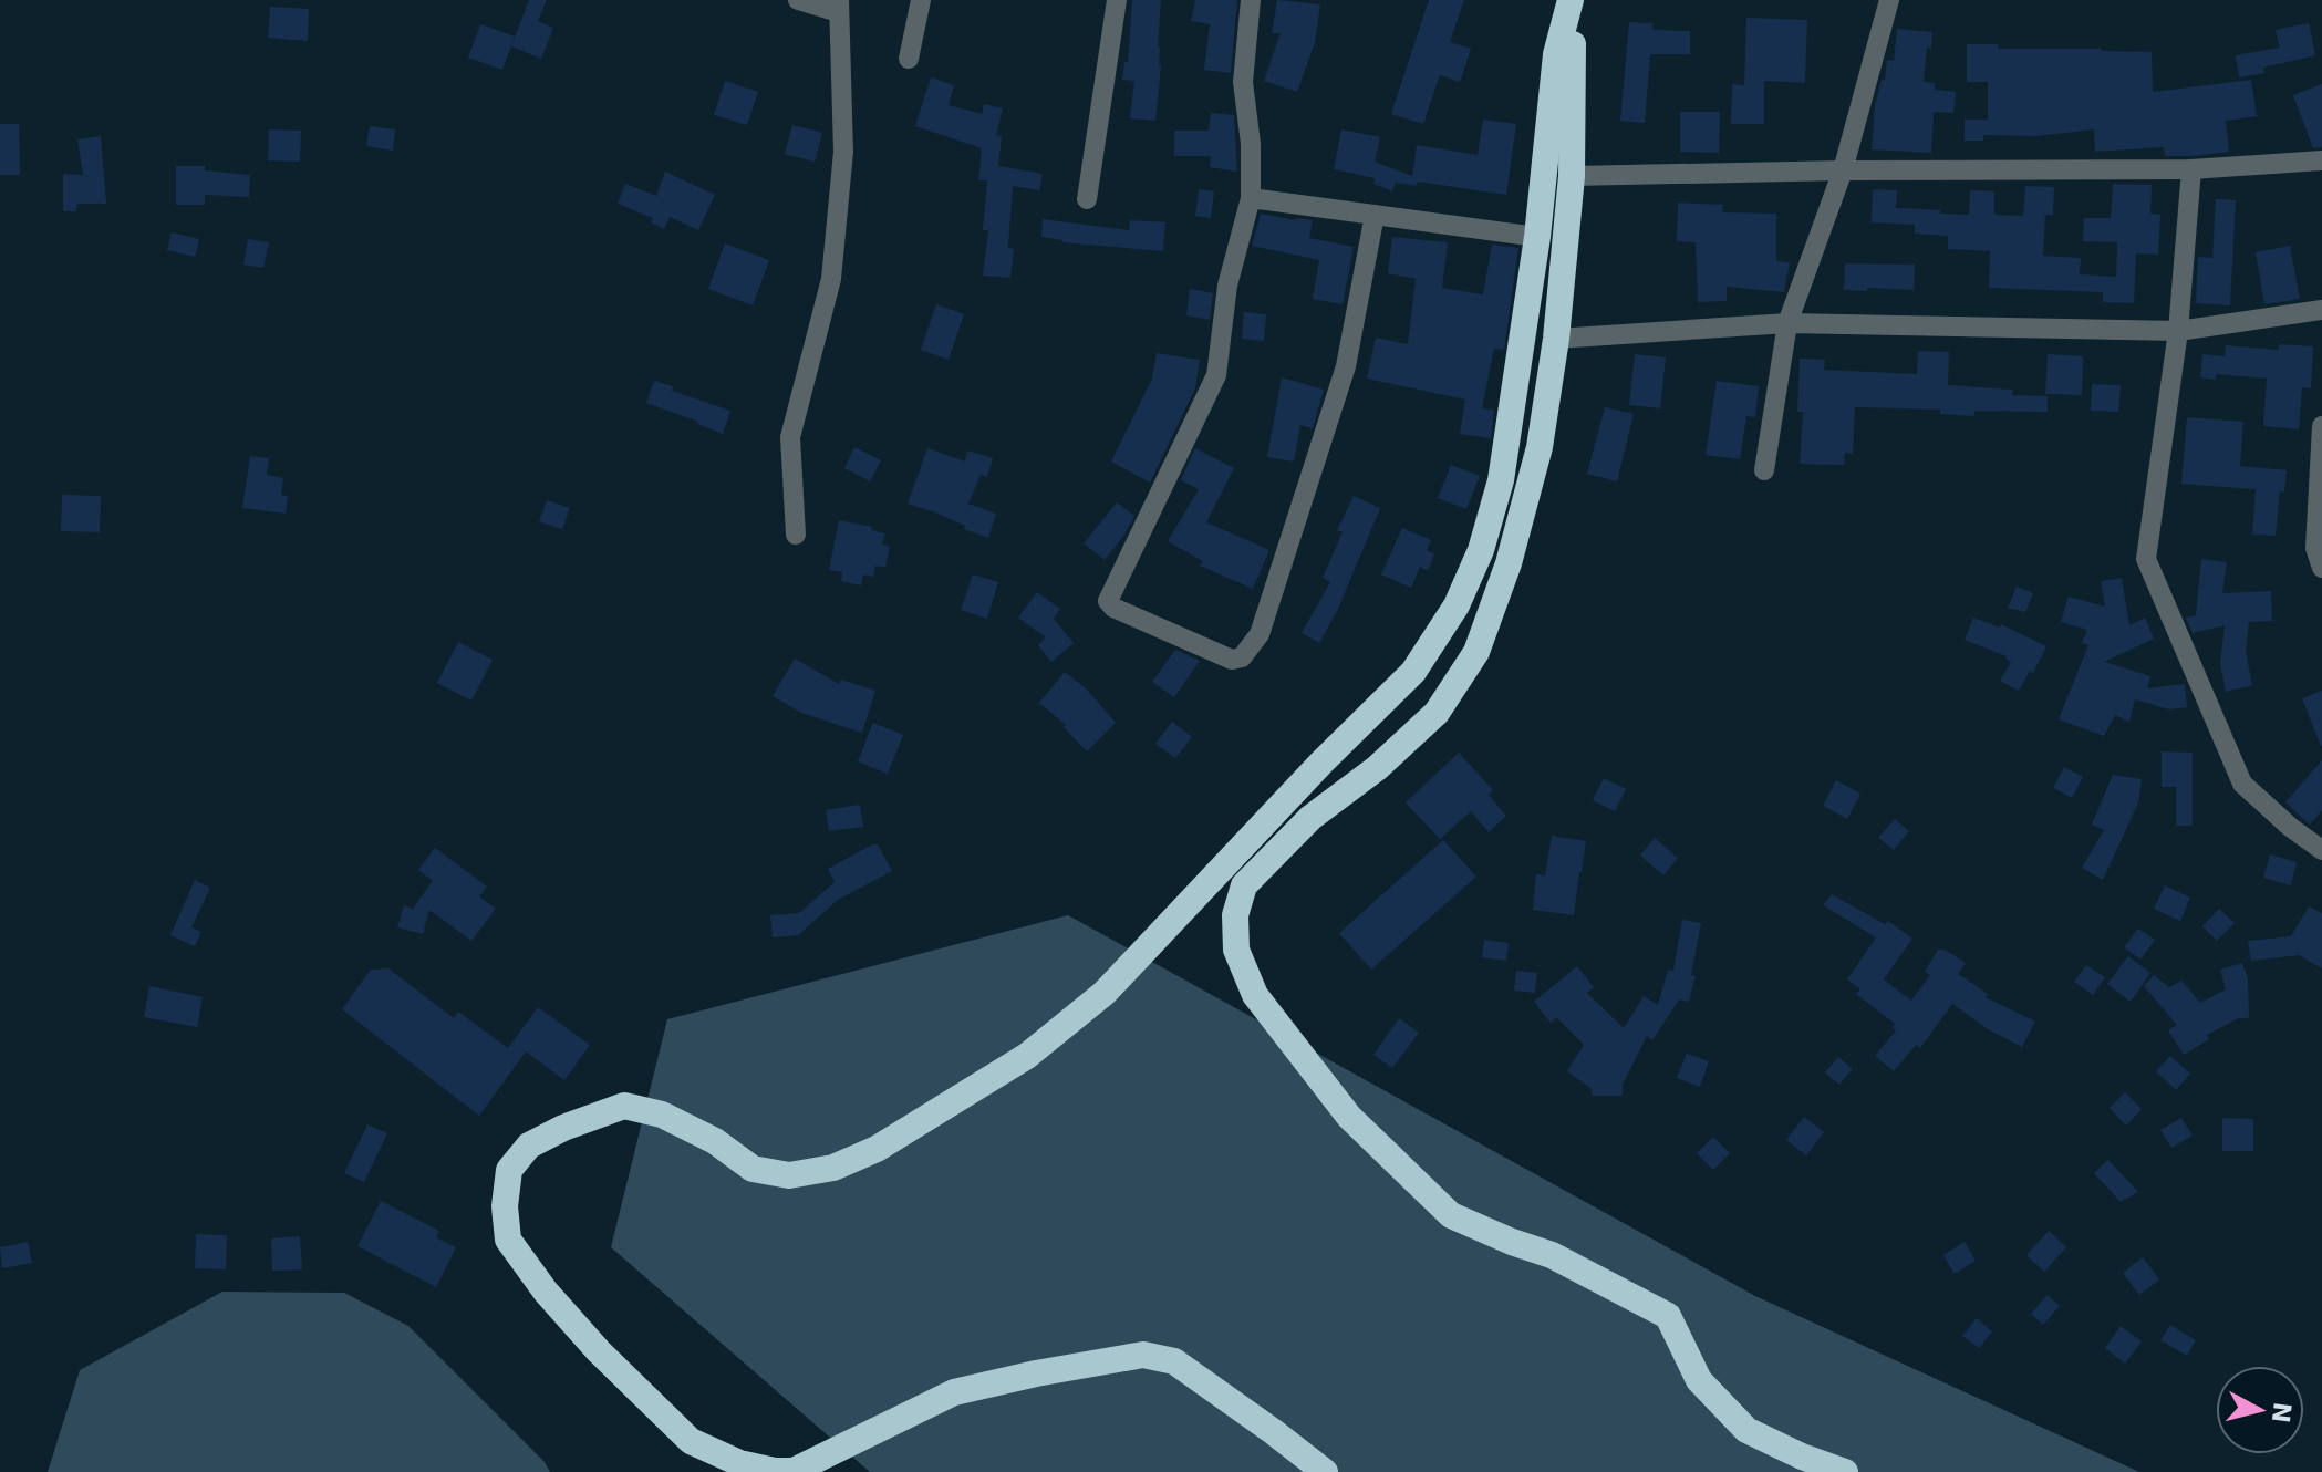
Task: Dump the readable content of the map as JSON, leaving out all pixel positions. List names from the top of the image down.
{
  "north": "right"
}
